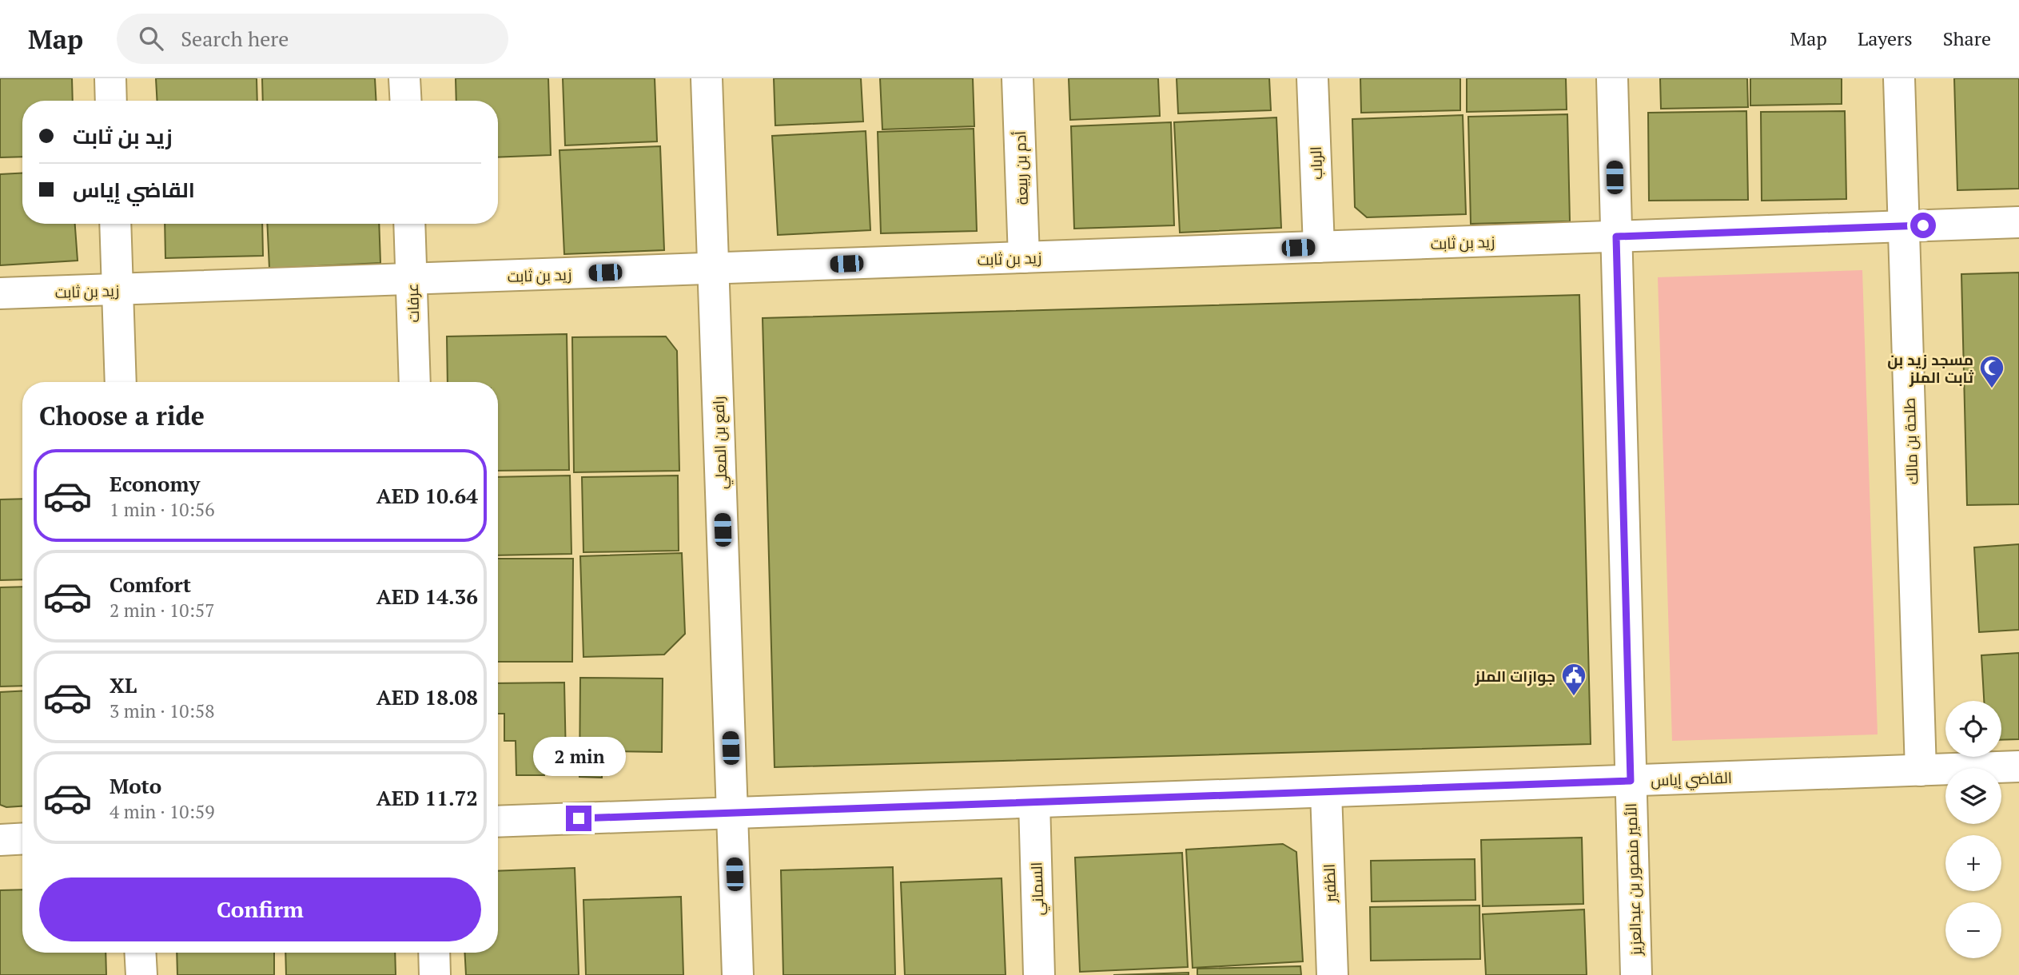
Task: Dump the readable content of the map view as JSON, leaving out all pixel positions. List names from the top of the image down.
{
  "streets": {
    "street": [
      "الرباب",
      "أدم بن ربيعة",
      "زيد بن ثابت",
      "عرفات",
      "طلحة بن مالك",
      "رافع بن المعلي",
      "القاضي إياس",
      "الأمير منصور بن عبدالعزيز",
      "الظفير",
      "السماني"
    ]
  },
  "crossings": [
    ["الرباب", "زيد بن ثابت"],
    ["أدم بن ربيعة", "زيد بن ثابت"],
    ["زيد بن ثابت", "عرفات"],
    ["زيد بن ثابت", "طلحة بن مالك"],
    ["زيد بن ثابت", "رافع بن المعلي"],
    ["زيد بن ثابت", "الأمير منصور بن عبدالعزيز"],
    ["طلحة بن مالك", "القاضي إياس"],
    ["رافع بن المعلي", "القاضي إياس"],
    ["القاضي إياس", "الأمير منصور بن عبدالعزيز"],
    ["القاضي إياس", "الظفير"],
    ["القاضي إياس", "السماني"]
  ],
  "places": {
    "mosque": ["مسجد زيد بن ثابت الملز"],
    "public building": ["جوازات الملز"]
  },
  "page": {
    "header": "Map",
    "search": "Search here",
    "nav": ["Map", "Layers", "Share"],
    "banner": ["زيد بن ثابت", "القاضي إياس"],
    "heading": "Choose a ride",
    "list": [
      {
        "name": "Economy",
        "note": "1 min · 10:56",
        "value": "AED 10.64"
      },
      {
        "name": "Comfort",
        "note": "2 min · 10:57",
        "value": "AED 14.36"
      },
      {
        "name": "XL",
        "note": "3 min · 10:58",
        "value": "AED 18.08"
      },
      {
        "name": "Moto",
        "note": "4 min · 10:59",
        "value": "AED 11.72"
      }
    ],
    "map_buttons": ["+", "−"],
    "bubble": "2 min",
    "buttons": "Confirm"
  }
}
